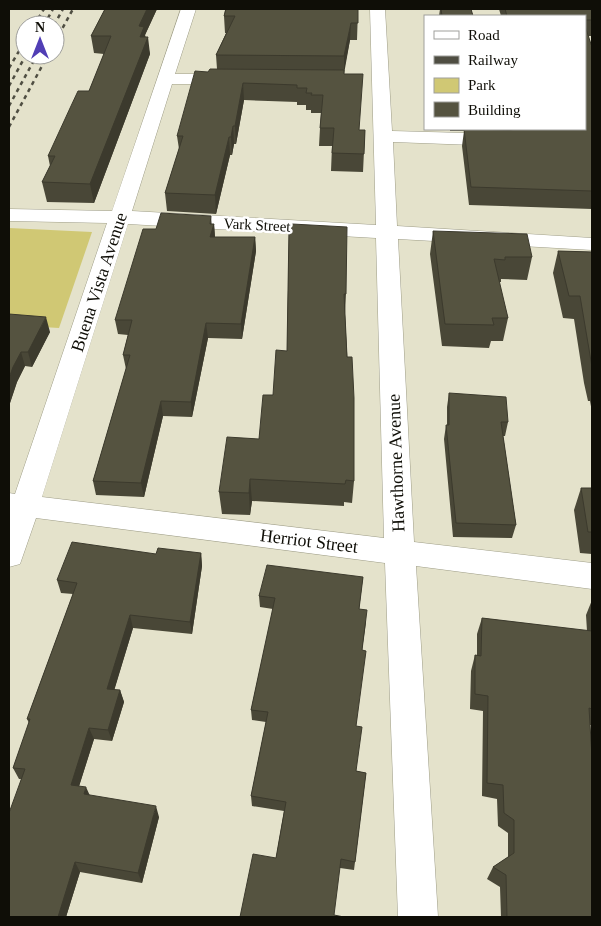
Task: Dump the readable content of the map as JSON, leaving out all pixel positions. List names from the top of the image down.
{
  "streets": {
    "street": [
      "Vark Street",
      "Buena Vista Avenue",
      "Hawthorne Avenue",
      "Herriot Street"
    ]
  },
  "crossings": [
    ["Vark Street", "Buena Vista Avenue"],
    ["Vark Street", "Hawthorne Avenue"],
    ["Buena Vista Avenue", "Herriot Street"],
    ["Hawthorne Avenue", "Herriot Street"]
  ],
  "legend": [
    "Road",
    "Railway",
    "Park",
    "Building"
  ],
  "north": "top"
}
